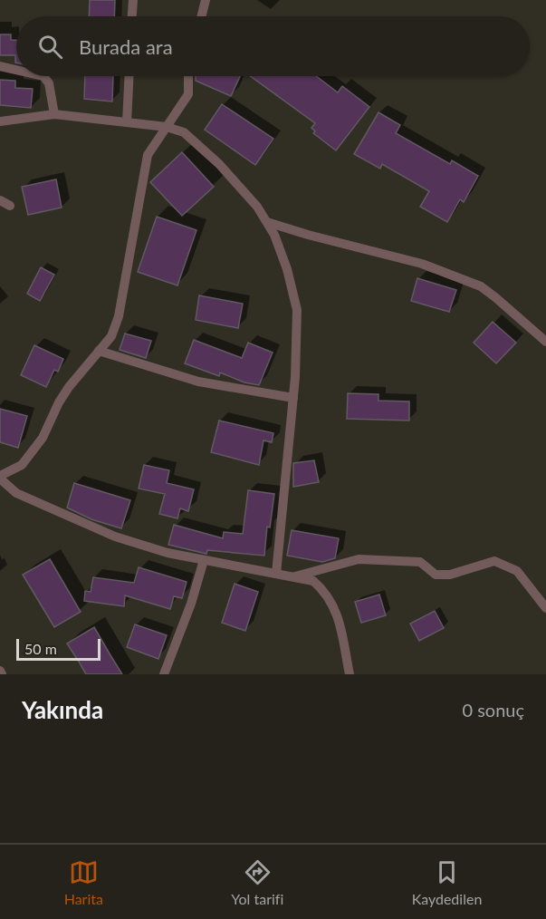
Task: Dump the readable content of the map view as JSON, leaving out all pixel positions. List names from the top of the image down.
{
  "scale_bar": "50 m",
  "page": {
    "search": "Burada ara",
    "scale": "50 m",
    "heading": ["Yakında", "0 sonuç"],
    "nav": ["Harita", "Yol tarifi", "Kaydedilen"]
  }
}
